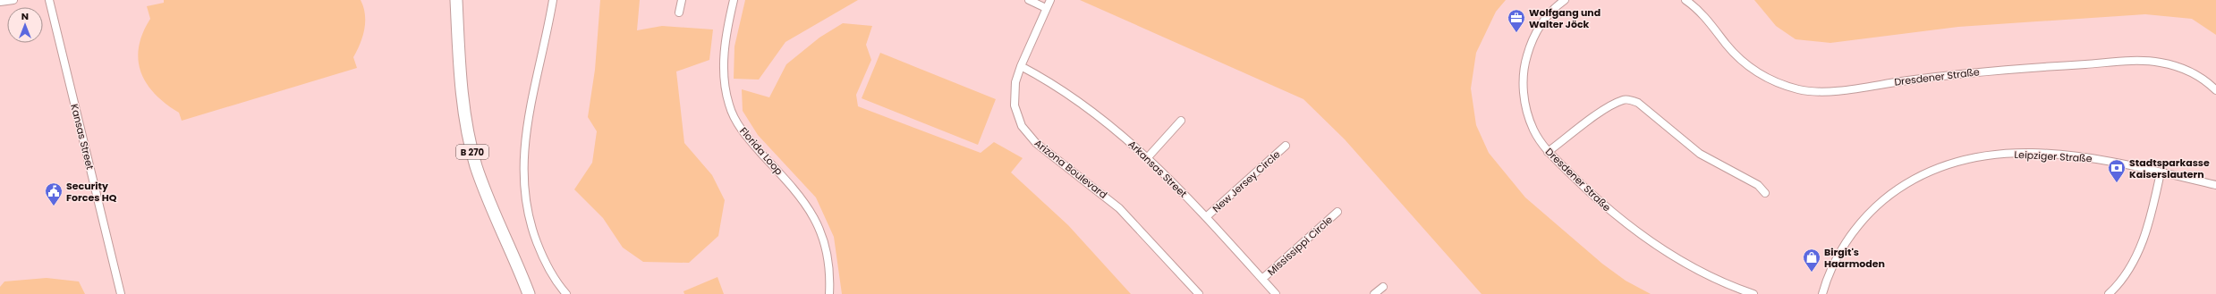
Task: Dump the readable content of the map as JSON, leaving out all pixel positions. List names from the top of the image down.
{
  "streets": {
    "main road": ["B 270"],
    "street": [
      "Dresdener Straße",
      "Kansas Street",
      "Florida Loop",
      "Leipziger Straße",
      "Arizona Boulevard",
      "Arkansas Street",
      "New Jersey Circle",
      "Mississippi Circle"
    ]
  },
  "crossings": [
    ["Arizona Boulevard", "Arkansas Street"],
    ["Arkansas Street", "New Jersey Circle"],
    ["Arkansas Street", "Mississippi Circle"]
  ],
  "places": {
    "office": ["Wolfgang und Walter Jöck"],
    "bank": ["Stadtsparkasse Kaiserslautern"],
    "public building": ["Security Forces HQ"],
    "shop": ["Birgit's Haarmoden"]
  },
  "north": "top"
}
